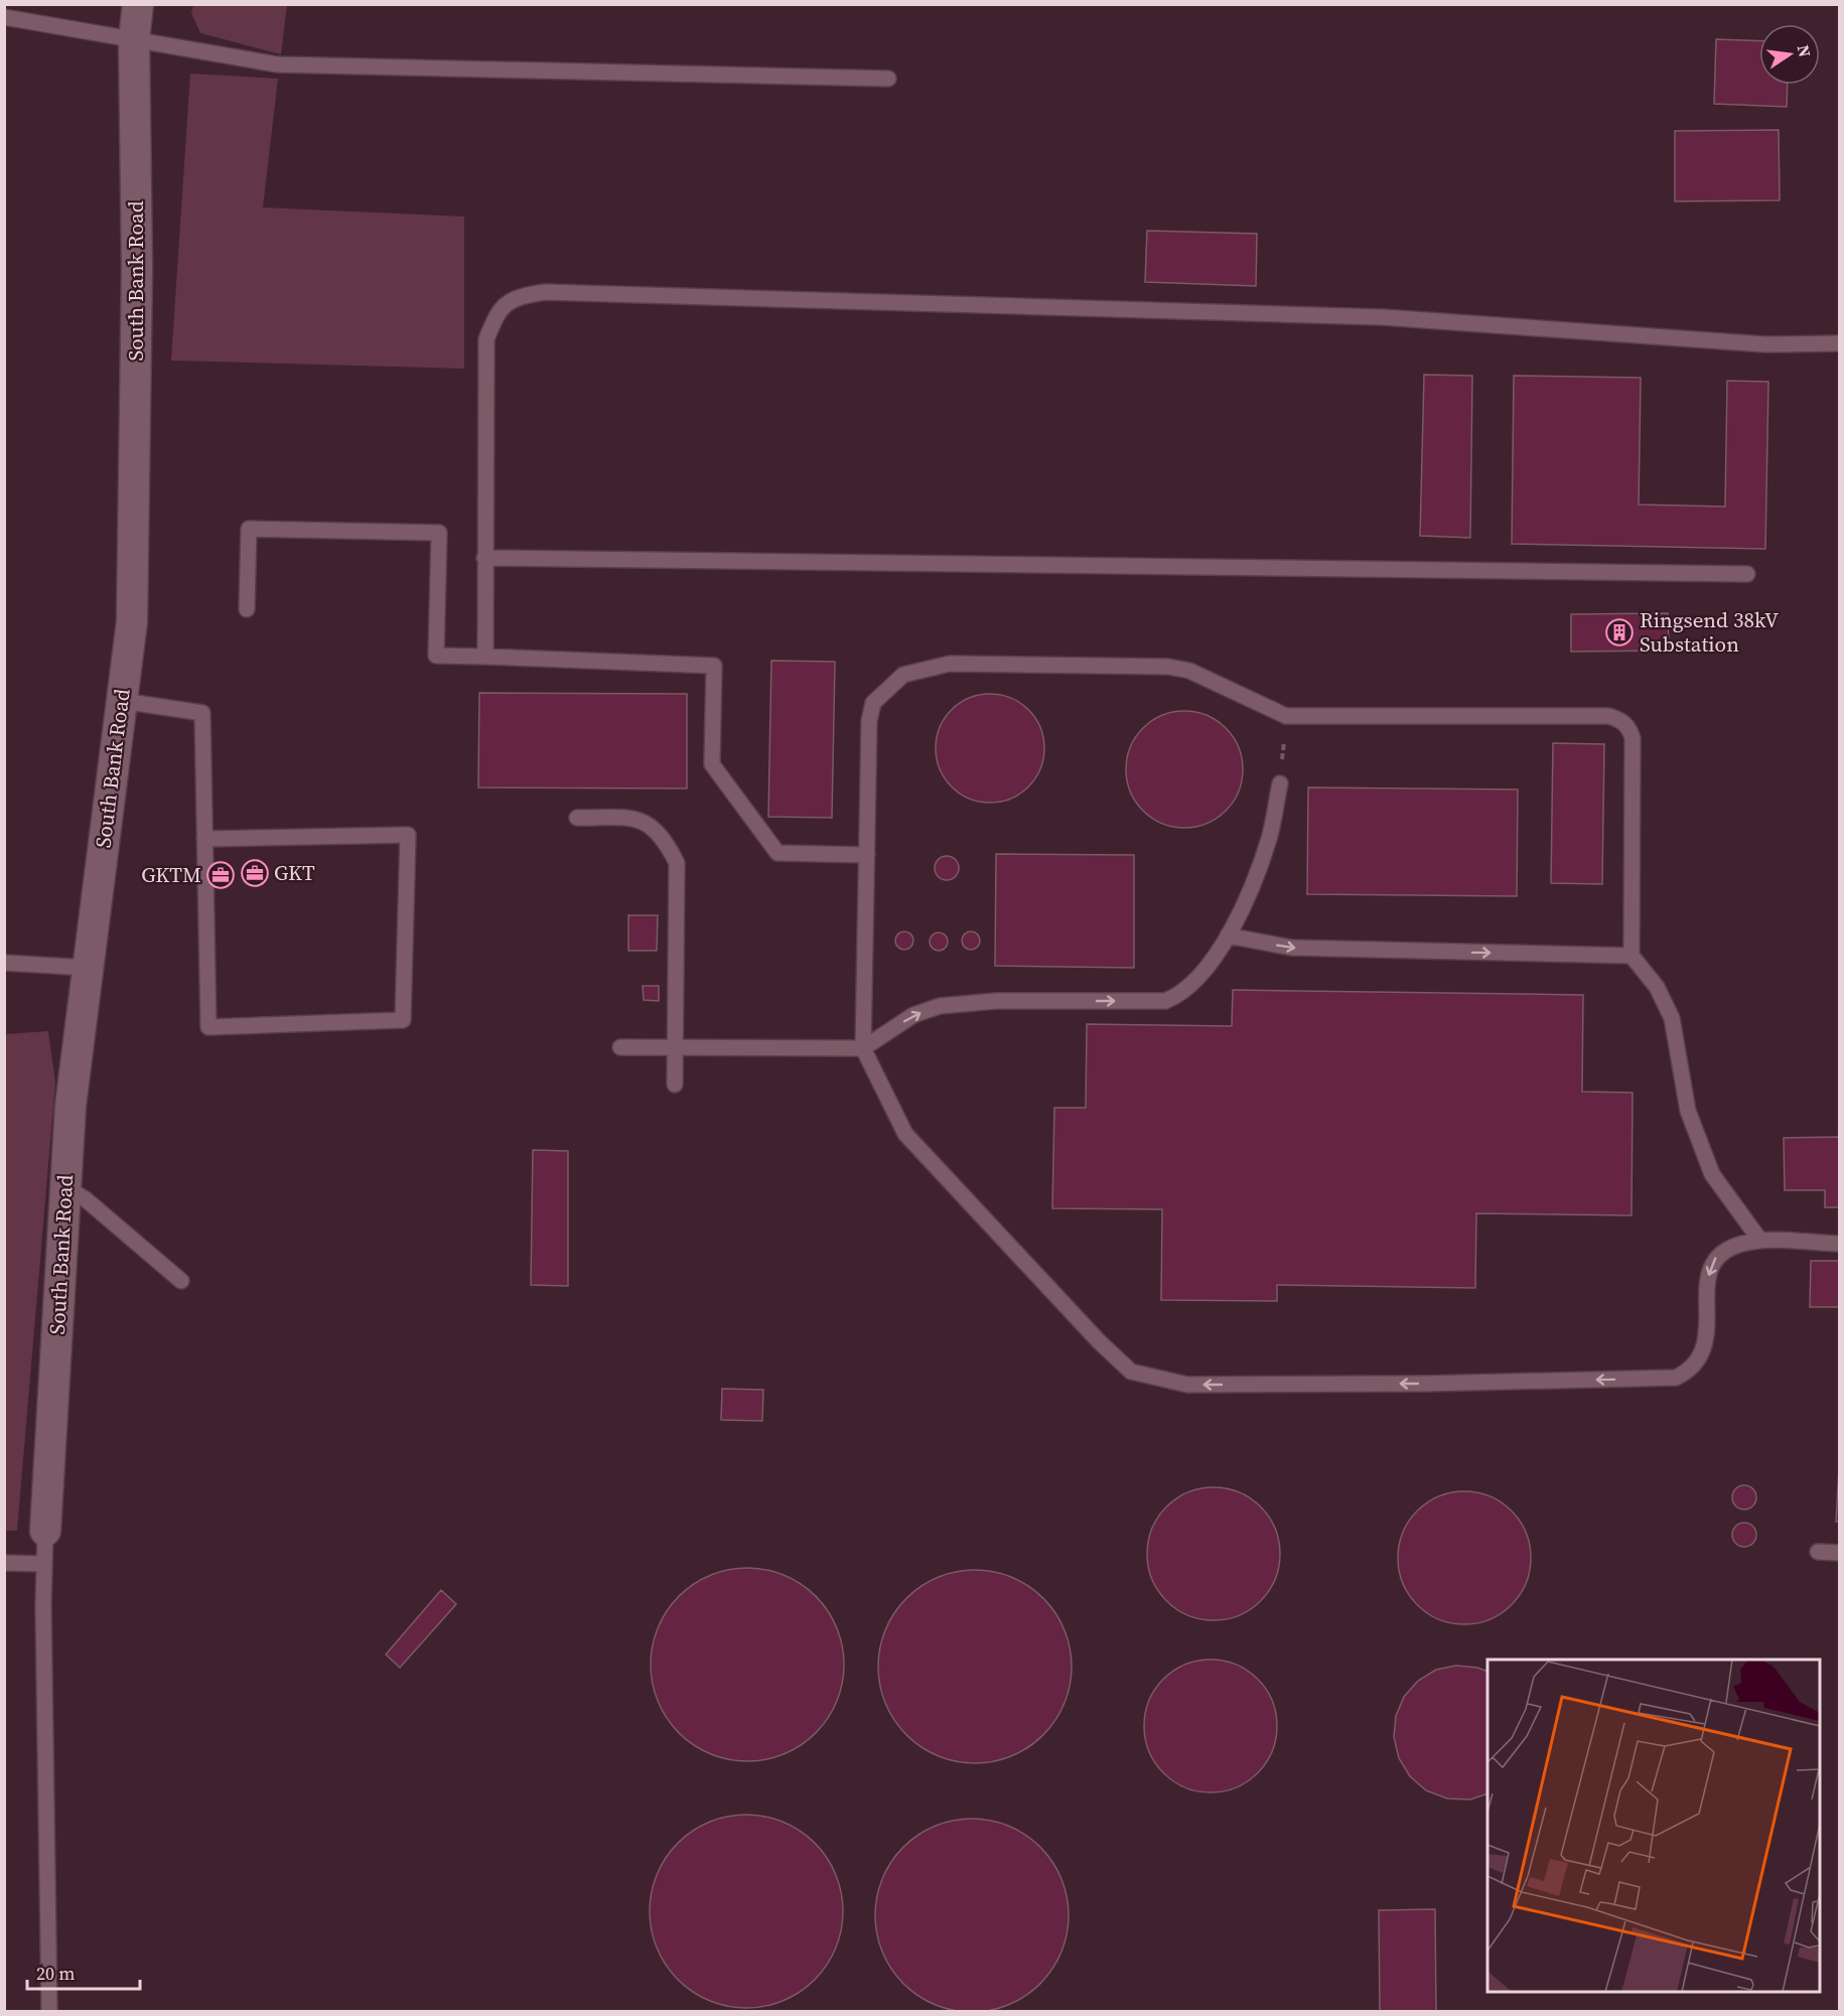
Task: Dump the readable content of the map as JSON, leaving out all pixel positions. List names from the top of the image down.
{
  "streets": {
    "street": ["South Bank Road"]
  },
  "places": {
    "building": ["Ringsend 38kV Substation"],
    "office": ["GKT", "GKTM"]
  },
  "scale_bar": "20 m",
  "north": "right"
}
